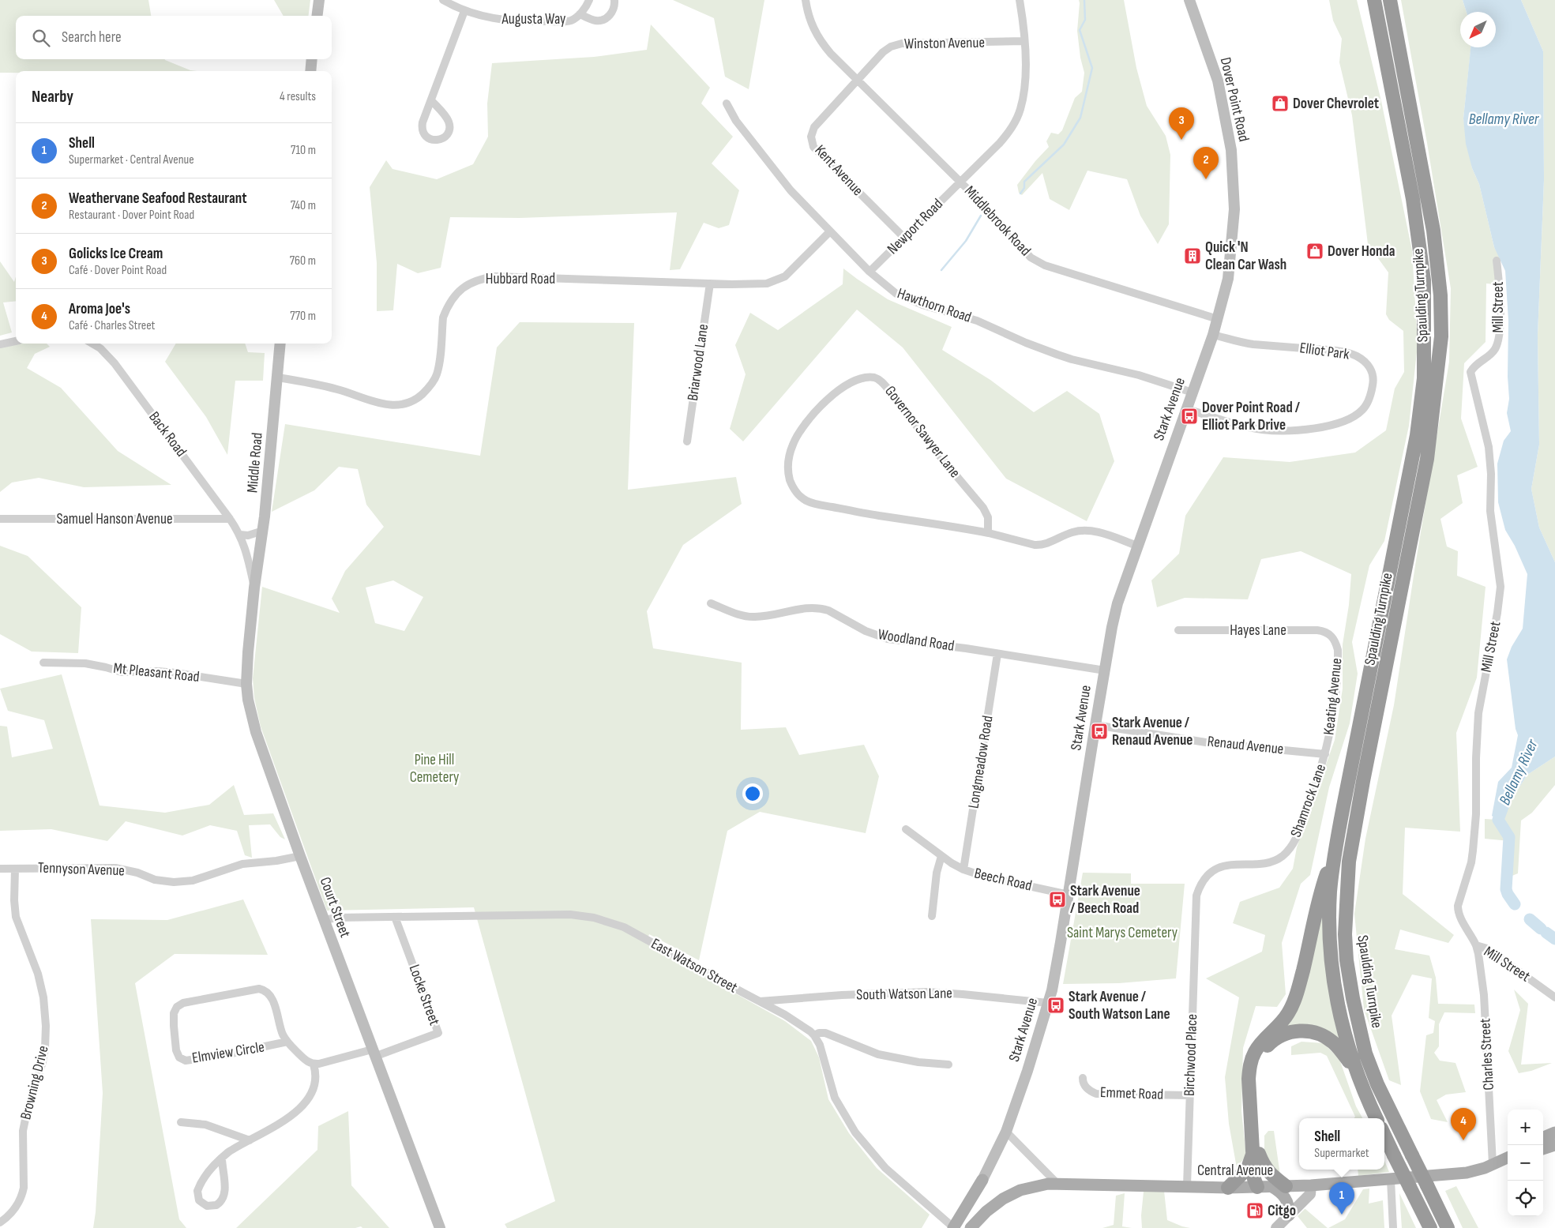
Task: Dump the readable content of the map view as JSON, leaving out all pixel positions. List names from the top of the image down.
{
  "streets": {
    "highway": ["Spaulding Turnpike"],
    "main road": [
      "Dover Point Road",
      "Stark Avenue",
      "Middle Road",
      "Court Street",
      "Central Avenue"
    ],
    "street": [
      "Augusta Way",
      "Winston Avenue",
      "Kent Avenue",
      "Middlebrook Road",
      "Newport Road",
      "Hubbard Road",
      "Hawthorn Road",
      "Mill Street",
      "Elliot Park",
      "Briarwood Lane",
      "Governor Sawyer Lane",
      "Back Road",
      "Samuel Hanson Avenue",
      "Hayes Lane",
      "Woodland Road",
      "Mt Pleasant Road",
      "Keating Avenue",
      "Renaud Avenue",
      "Longmeadow Road",
      "Shamrock Lane",
      "Tennyson Avenue",
      "Beech Road",
      "East Watson Street",
      "South Watson Lane",
      "Locke Street",
      "Elmview Circle",
      "Charles Street",
      "Birchwood Place",
      "Browning Drive",
      "Emmet Road"
    ]
  },
  "crossings": [
    ["Winston Avenue", "Kent Avenue"],
    ["Winston Avenue", "Middlebrook Road"],
    ["Winston Avenue", "Newport Road"],
    ["Dover Point Road", "Stark Avenue"],
    ["Kent Avenue", "Middlebrook Road"],
    ["Kent Avenue", "Newport Road"],
    ["Middlebrook Road", "Newport Road"],
    ["Middlebrook Road", "Stark Avenue"],
    ["Newport Road", "Hawthorn Road"],
    ["Hubbard Road", "Hawthorn Road"],
    ["Hubbard Road", "Briarwood Lane"],
    ["Hubbard Road", "Middle Road"],
    ["Hawthorn Road", "Stark Avenue"],
    ["Mill Street", "Charles Street"],
    ["Elliot Park", "Stark Avenue"],
    ["Stark Avenue", "Governor Sawyer Lane"],
    ["Stark Avenue", "Woodland Road"],
    ["Stark Avenue", "Renaud Avenue"],
    ["Stark Avenue", "Beech Road"],
    ["Stark Avenue", "East Watson Street"],
    ["Stark Avenue", "South Watson Lane"],
    ["Back Road", "Middle Road"],
    ["Back Road", "Samuel Hanson Avenue"],
    ["Back Road", "Court Street"],
    ["Middle Road", "Court Street"],
    ["Hayes Lane", "Keating Avenue"],
    ["Woodland Road", "Longmeadow Road"],
    ["Mt Pleasant Road", "Court Street"],
    ["Keating Avenue", "Renaud Avenue"],
    ["Keating Avenue", "Shamrock Lane"],
    ["Renaud Avenue", "Shamrock Lane"],
    ["Longmeadow Road", "Beech Road"],
    ["Shamrock Lane", "Birchwood Place"],
    ["Tennyson Avenue", "Court Street"],
    ["Tennyson Avenue", "Browning Drive"],
    ["Court Street", "East Watson Street"],
    ["Court Street", "Locke Street"],
    ["East Watson Street", "South Watson Lane"],
    ["East Watson Street", "Locke Street"],
    ["Charles Street", "Central Avenue"],
    ["Birchwood Place", "Emmet Road"],
    ["Birchwood Place", "Central Avenue"]
  ],
  "water": ["Bellamy River"],
  "parks": ["Pine Hill Cemetery", "Saint Marys Cemetery"],
  "places": {
    "shop": ["Dover Chevrolet", "Dover Honda"],
    "building": ["Quick 'N Clean Car Wash"],
    "bus stop": [
      "Dover Point Road / Elliot Park Drive",
      "Stark Avenue / Renaud Avenue",
      "Stark Avenue / Beech Road",
      "Stark Avenue / South Watson Lane"
    ],
    "fuel station": ["Citgo"]
  },
  "north": "bottom left",
  "page": {
    "search": "Search here",
    "heading": ["Nearby", "4 results"],
    "pins": [
      "3",
      "2",
      "4",
      "1"
    ],
    "list": [
      {
        "mark": "1",
        "name": "Shell",
        "note": "Supermarket · Central Avenue",
        "value": "710 m"
      },
      {
        "mark": "2",
        "name": "Weathervane Seafood Restaurant",
        "note": "Restaurant · Dover Point Road",
        "value": "740 m"
      },
      {
        "mark": "3",
        "name": "Golicks Ice Cream",
        "note": "Café · Dover Point Road",
        "value": "760 m"
      },
      {
        "mark": "4",
        "name": "Aroma Joe's",
        "note": "Café · Charles Street",
        "value": "770 m"
      }
    ],
    "map_buttons": ["+", "−"],
    "popup": ["Shell", "Supermarket"]
  }
}
